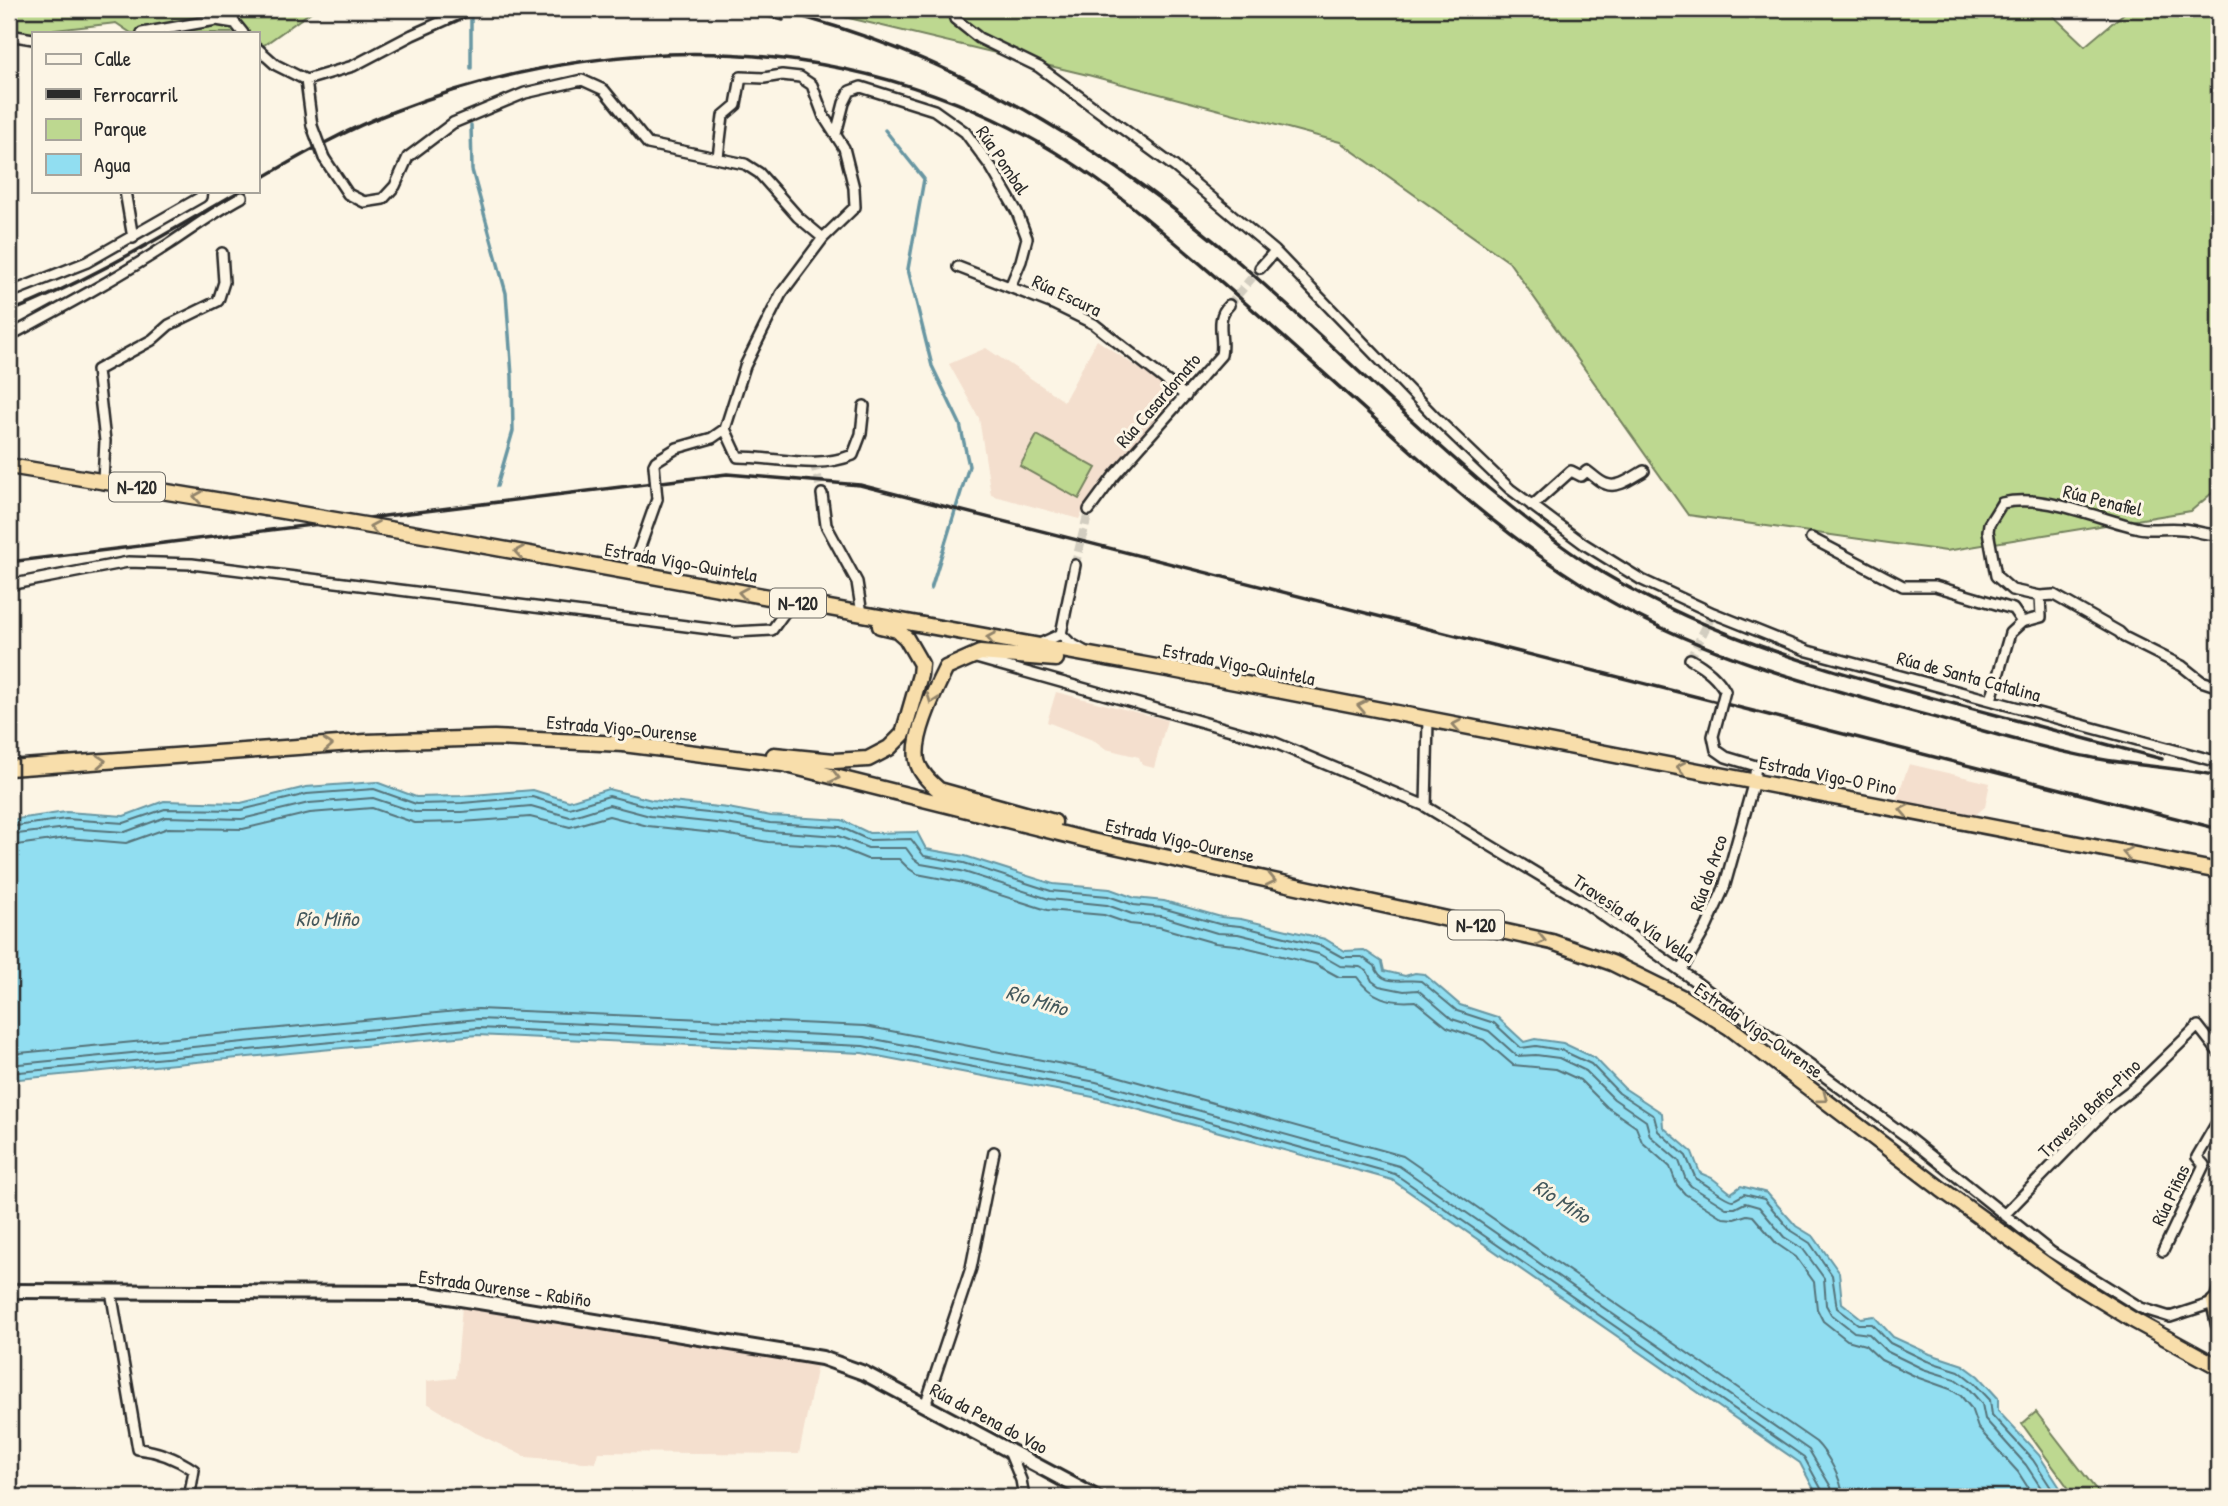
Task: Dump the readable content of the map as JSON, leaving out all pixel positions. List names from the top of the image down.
{
  "streets": {
    "highway": [
      "N-120",
      "Estrada Vigo-Quintela",
      "Estrada Vigo-Ourense",
      "Estrada Vigo-O Pino"
    ],
    "main road": ["Estrada Ourense - Rabiño", "Rúa da Pena do Vao"],
    "street": [
      "Rúa Pombal",
      "Rúa Escura",
      "Rúa Casardomato",
      "Rúa Penafiel",
      "Rúa de Santa Catalina",
      "Rúa do Arco",
      "Travesía da Vía Vella",
      "Travesía Baño-Pino",
      "Rúa Piñas"
    ]
  },
  "crossings": [
    ["Rúa Pombal", "Rúa Escura"],
    ["Rúa Escura", "Rúa Casardomato"],
    ["Estrada Vigo-Quintela", "Estrada Vigo-O Pino"],
    ["Estrada Vigo-O Pino", "Rúa do Arco"],
    ["Rúa do Arco", "Travesía da Vía Vella"],
    ["Travesía da Vía Vella", "Travesía Baño-Pino"],
    ["Estrada Ourense - Rabiño", "Rúa da Pena do Vao"]
  ],
  "one_way": ["Estrada Vigo-Quintela", "Estrada Vigo-Ourense", "Estrada Vigo-O Pino"],
  "water": ["Río Miño"],
  "legend": [
    "Calle",
    "Ferrocarril",
    "Parque",
    "Agua"
  ]
}
